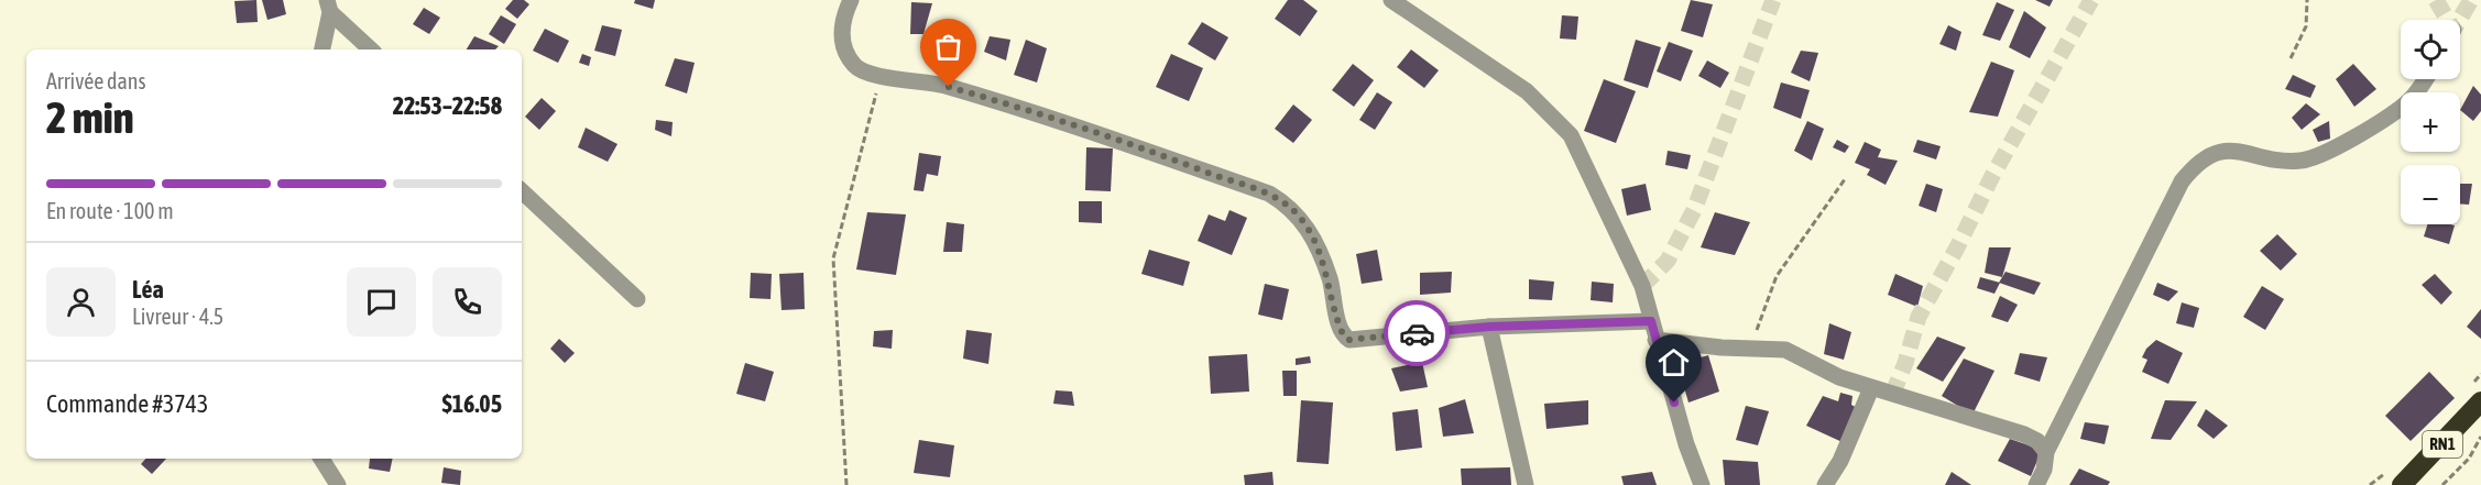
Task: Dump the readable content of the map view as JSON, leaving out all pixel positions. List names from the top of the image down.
{
  "streets": {
    "highway": ["RN1"]
  },
  "page": {
    "map_buttons": ["+", "−"],
    "heading": ["2 min", "Arrivée dans", "22:53–22:58"],
    "panel": [
      "Léa",
      "Livreur · 4.5",
      "Commande #3743",
      "$16.05"
    ],
    "bar": "En route · 100 m"
  }
}
